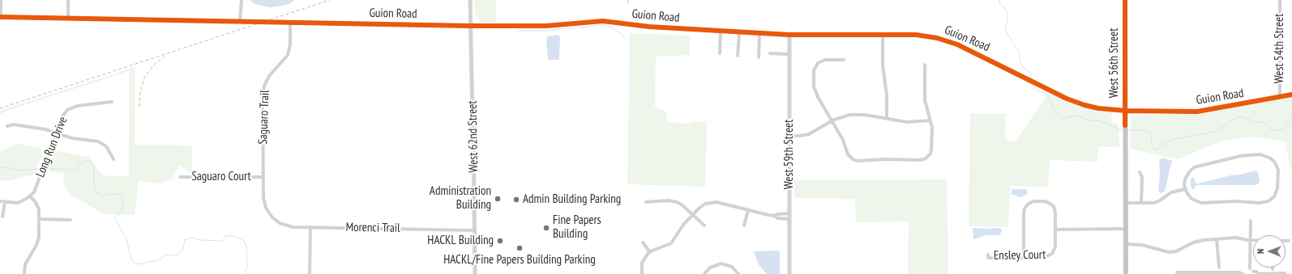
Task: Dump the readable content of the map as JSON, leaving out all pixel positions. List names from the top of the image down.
{
  "streets": {
    "main road": ["West 56th Street"],
    "street": [
      "Guion Road",
      "West 54th Street",
      "Saguaro Trail",
      "West 62nd Street",
      "Long Run Drive",
      "West 59th Street",
      "Saguaro Court",
      "Morenci Trail",
      "Ensley Court"
    ]
  },
  "crossings": [
    ["Guion Road", "West 54th Street"],
    ["Guion Road", "West 56th Street"],
    ["Guion Road", "Saguaro Trail"],
    ["Guion Road", "West 62nd Street"],
    ["Guion Road", "West 59th Street"],
    ["Saguaro Trail", "Saguaro Court"],
    ["Saguaro Trail", "Morenci Trail"],
    ["West 62nd Street", "Morenci Trail"]
  ],
  "places": [
    "Administration Building",
    "Admin Building Parking",
    "Fine Papers Building",
    "HACKL Building",
    "HACKL/Fine Papers Building Parking"
  ],
  "north": "left"
}
